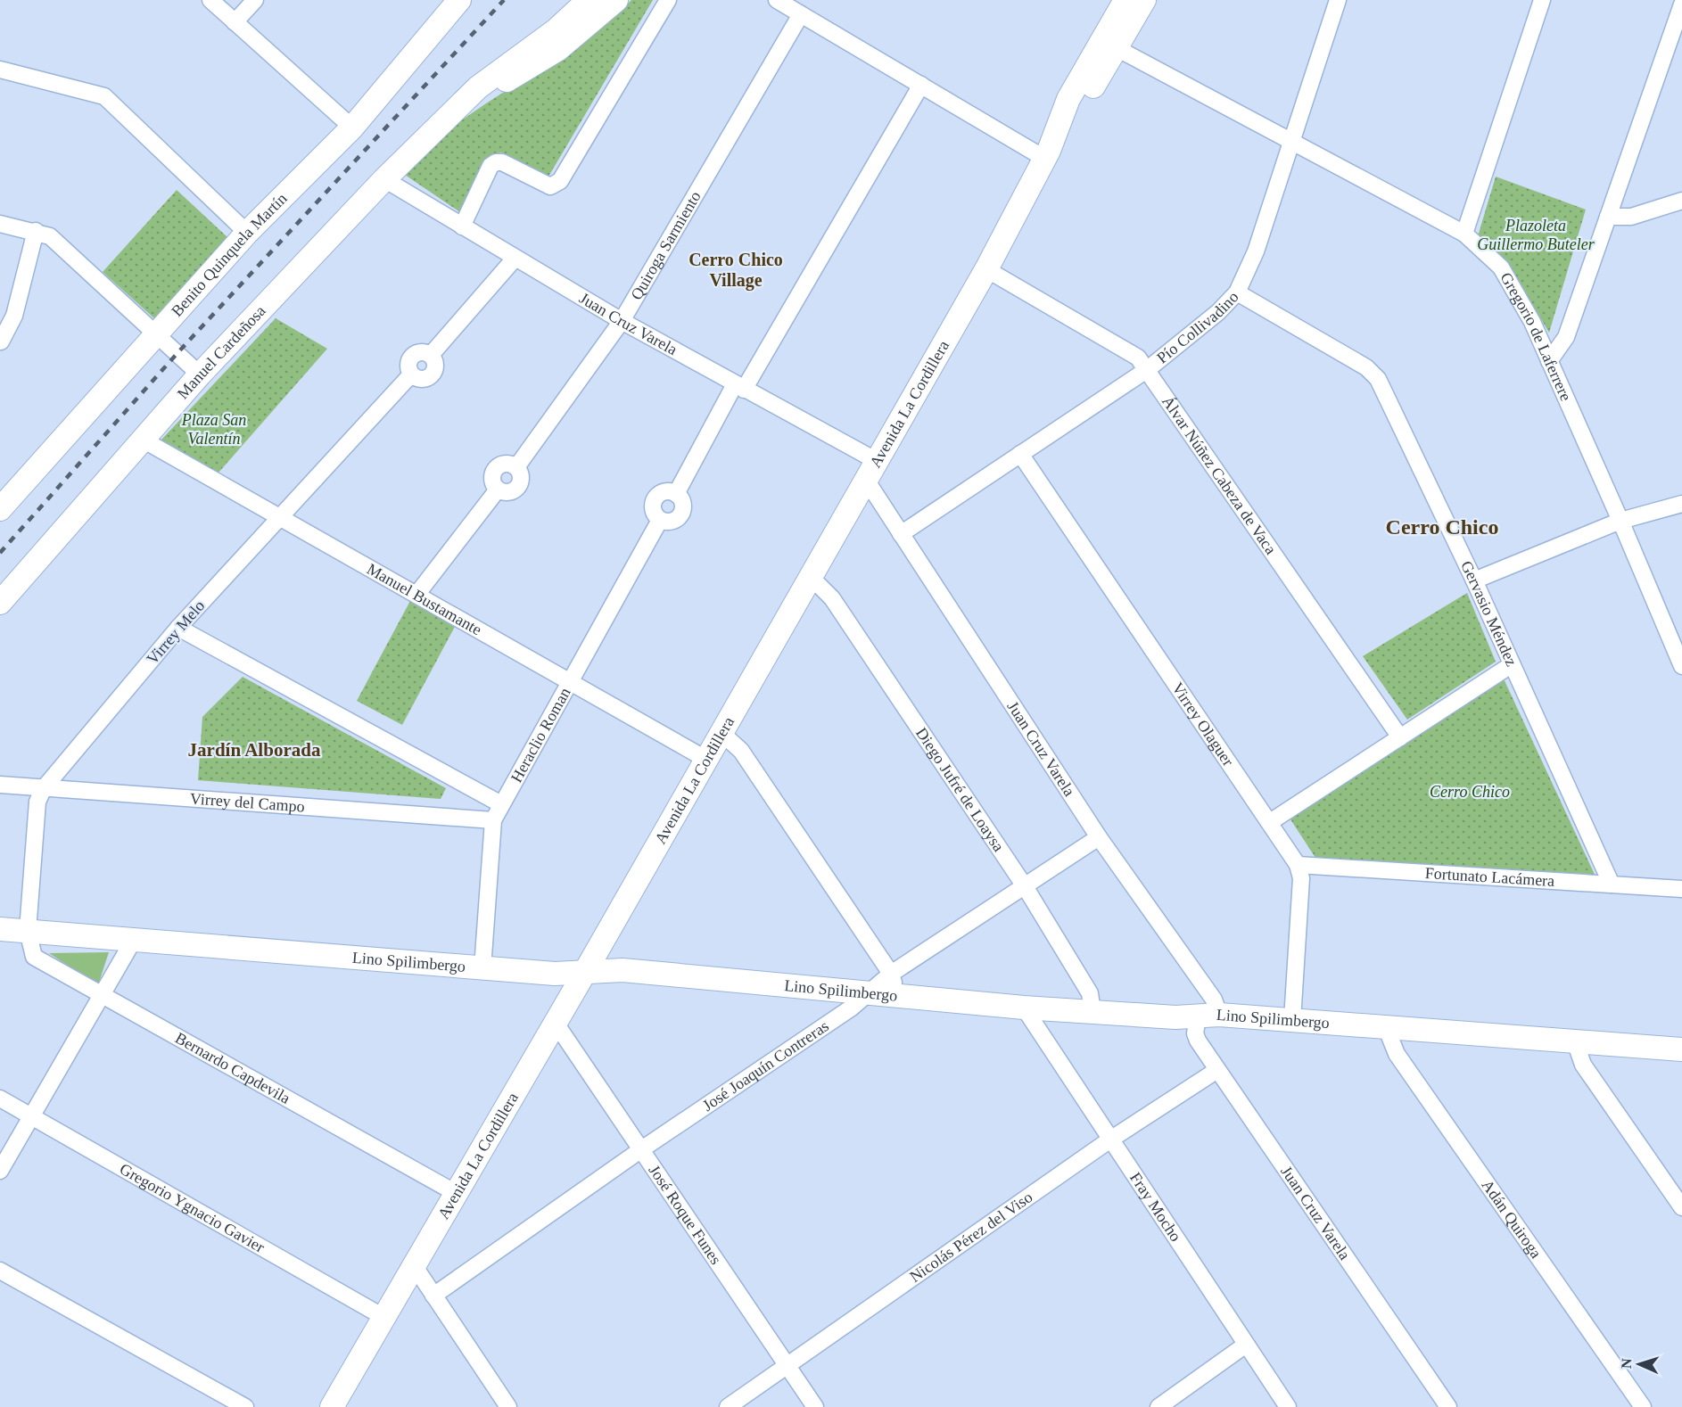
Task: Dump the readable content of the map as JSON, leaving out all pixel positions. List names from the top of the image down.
{
  "streets": {
    "main road": [
      "Benito Quinquela Martín",
      "Manuel Cardeñosa",
      "Avenida La Cordillera",
      "Lino Spilimbergo"
    ],
    "street": [
      "Quiroga Sarmiento",
      "Juan Cruz Varela",
      "Pío Collivadino",
      "Gregorio de Laferrere",
      "Álvar Núñez Cabeza de Vaca",
      "Manuel Bustamante",
      "Gervasio Méndez",
      "Virrey Melo",
      "Virrey Olaguer",
      "Heraclio Roman",
      "Diego Jufré de Loaysa",
      "Virrey del Campo",
      "Fortunato Lacámera",
      "José Joaquín Contreras",
      "Bernardo Capdevila",
      "Gregorio Ygnacio Gavier",
      "Fray Mocho",
      "José Roque Funes",
      "Adán Quiroga",
      "Nicolás Pérez del Viso"
    ]
  },
  "crossings": [
    ["Quiroga Sarmiento", "Juan Cruz Varela"],
    ["Quiroga Sarmiento", "Manuel Bustamante"],
    ["Juan Cruz Varela", "Pío Collivadino"],
    ["Juan Cruz Varela", "Manuel Cardeñosa"],
    ["Juan Cruz Varela", "Avenida La Cordillera"],
    ["Juan Cruz Varela", "Virrey Melo"],
    ["Juan Cruz Varela", "Heraclio Roman"],
    ["Juan Cruz Varela", "Lino Spilimbergo"],
    ["Juan Cruz Varela", "José Joaquín Contreras"],
    ["Juan Cruz Varela", "Nicolás Pérez del Viso"],
    ["Pío Collivadino", "Gregorio de Laferrere"],
    ["Pío Collivadino", "Álvar Núñez Cabeza de Vaca"],
    ["Pío Collivadino", "Gervasio Méndez"],
    ["Pío Collivadino", "Virrey Olaguer"],
    ["Gregorio de Laferrere", "Avenida La Cordillera"],
    ["Manuel Cardeñosa", "Manuel Bustamante"],
    ["Avenida La Cordillera", "Álvar Núñez Cabeza de Vaca"],
    ["Avenida La Cordillera", "Manuel Bustamante"],
    ["Avenida La Cordillera", "Diego Jufré de Loaysa"],
    ["Avenida La Cordillera", "Lino Spilimbergo"],
    ["Avenida La Cordillera", "Bernardo Capdevila"],
    ["Avenida La Cordillera", "Gregorio Ygnacio Gavier"],
    ["Avenida La Cordillera", "José Roque Funes"],
    ["Manuel Bustamante", "Virrey Melo"],
    ["Manuel Bustamante", "Heraclio Roman"],
    ["Gervasio Méndez", "Fortunato Lacámera"],
    ["Virrey Melo", "Virrey del Campo"],
    ["Virrey Melo", "Lino Spilimbergo"],
    ["Virrey Melo", "Bernardo Capdevila"],
    ["Virrey Olaguer", "Fortunato Lacámera"],
    ["Virrey Olaguer", "Lino Spilimbergo"],
    ["Heraclio Roman", "Virrey del Campo"],
    ["Heraclio Roman", "Lino Spilimbergo"],
    ["Diego Jufré de Loaysa", "Lino Spilimbergo"],
    ["Diego Jufré de Loaysa", "José Joaquín Contreras"],
    ["Lino Spilimbergo", "José Joaquín Contreras"],
    ["Lino Spilimbergo", "Bernardo Capdevila"],
    ["Lino Spilimbergo", "Fray Mocho"],
    ["Lino Spilimbergo", "Adán Quiroga"],
    ["José Joaquín Contreras", "José Roque Funes"],
    ["Fray Mocho", "Nicolás Pérez del Viso"],
    ["José Roque Funes", "Nicolás Pérez del Viso"]
  ],
  "districts": ["Cerro Chico Village", "Cerro Chico", "Jardín Alborada"],
  "parks": ["Plazoleta Guillermo Buteler", "Plaza San Valentín", "Cerro Chico"],
  "north": "left"
}
